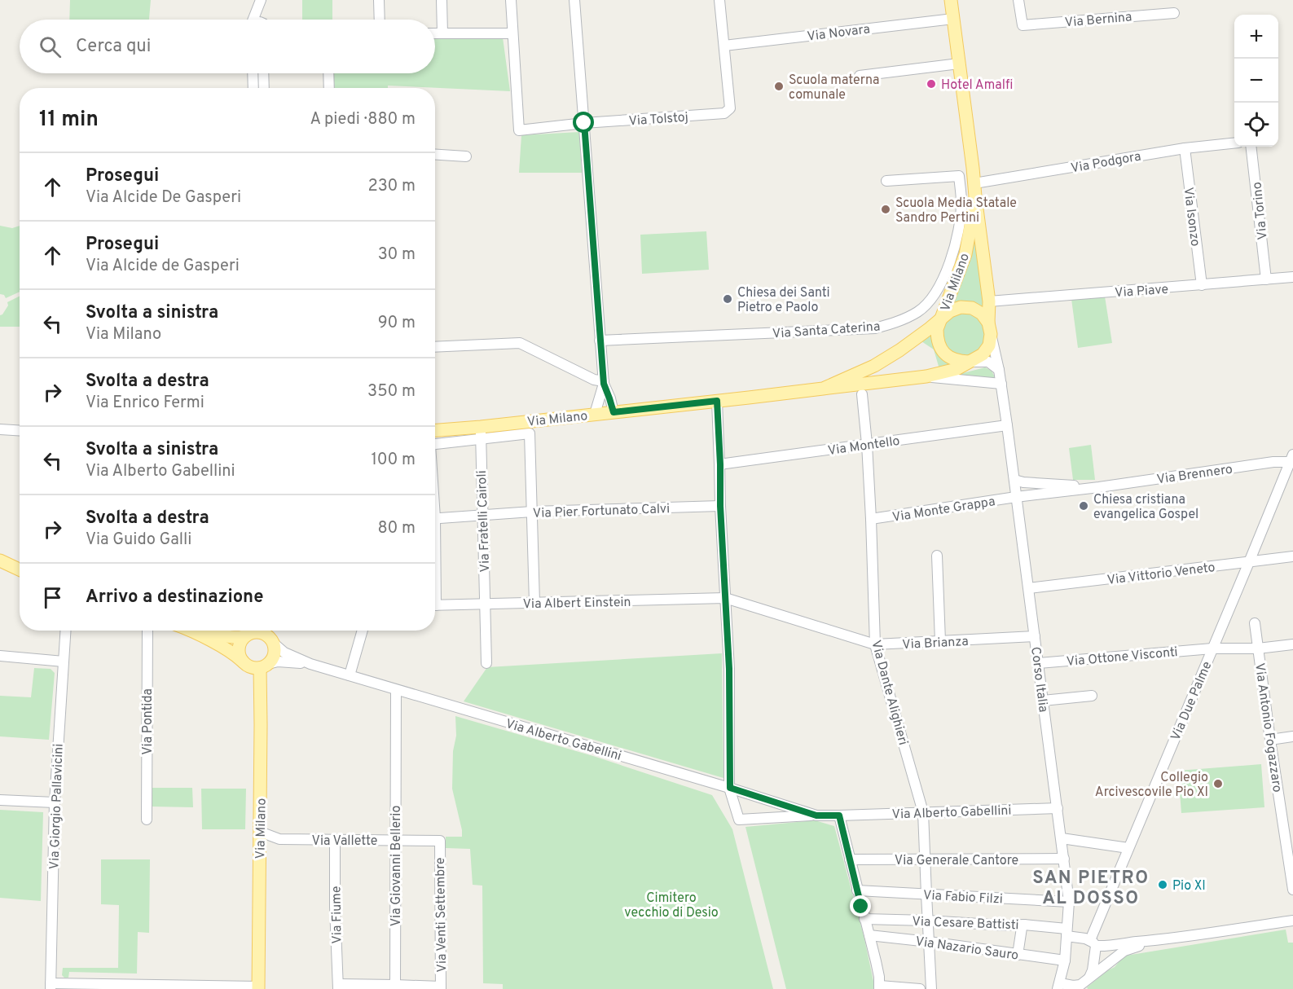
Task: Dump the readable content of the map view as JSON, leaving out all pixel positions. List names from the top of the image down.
{
  "streets": {
    "main road": ["Via Milano"],
    "street": [
      "Via Bernina",
      "Via Novara",
      "Via Tolstoj",
      "Via Podgora",
      "Via Torino",
      "Via Isonzo",
      "Via Piave",
      "Via Santa Caterina",
      "Via Montello",
      "Via Brennero",
      "Via Monte Grappa",
      "Via Pier Fortunato Calvi",
      "Via Fratelli Cairoli",
      "Via Vittorio Veneto",
      "Via Albert Einstein",
      "Via Brianza",
      "Via Ottone Visconti",
      "Corso Italia",
      "Via Dante Alighieri",
      "Via Due Palme",
      "Via Pontida",
      "Via Antonio Fogazzaro",
      "Via Alberto Gabellini",
      "Via Giorgio Pallavicini",
      "Via Vallette",
      "Via Generale Cantore",
      "Via Giovanni Bellerio",
      "Via Fabio Filzi",
      "Via Fiume",
      "Via Venti Settembre",
      "Via Cesare Battisti",
      "Via Nazario Sauro"
    ]
  },
  "crossings": [
    ["Via Novara", "Via Tolstoj"],
    ["Via Novara", "Via Milano"],
    ["Via Podgora", "Via Isonzo"],
    ["Via Podgora", "Via Milano"],
    ["Via Torino", "Via Piave"],
    ["Via Isonzo", "Via Piave"],
    ["Via Milano", "Via Piave"],
    ["Via Milano", "Via Fratelli Cairoli"],
    ["Via Milano", "Corso Italia"],
    ["Via Milano", "Via Alberto Gabellini"],
    ["Via Milano", "Via Vallette"],
    ["Via Montello", "Corso Italia"],
    ["Via Montello", "Via Dante Alighieri"],
    ["Via Brennero", "Via Monte Grappa"],
    ["Via Brennero", "Corso Italia"],
    ["Via Brennero", "Via Due Palme"],
    ["Via Monte Grappa", "Corso Italia"],
    ["Via Monte Grappa", "Via Dante Alighieri"],
    ["Via Pier Fortunato Calvi", "Via Fratelli Cairoli"],
    ["Via Fratelli Cairoli", "Via Albert Einstein"],
    ["Via Vittorio Veneto", "Corso Italia"],
    ["Via Vittorio Veneto", "Via Due Palme"],
    ["Via Albert Einstein", "Via Brianza"],
    ["Via Brianza", "Corso Italia"],
    ["Via Brianza", "Via Dante Alighieri"],
    ["Via Ottone Visconti", "Corso Italia"],
    ["Via Ottone Visconti", "Via Due Palme"],
    ["Via Ottone Visconti", "Via Antonio Fogazzaro"],
    ["Corso Italia", "Via Alberto Gabellini"],
    ["Corso Italia", "Via Generale Cantore"],
    ["Corso Italia", "Via Fabio Filzi"],
    ["Corso Italia", "Via Cesare Battisti"],
    ["Corso Italia", "Via Nazario Sauro"],
    ["Via Dante Alighieri", "Via Alberto Gabellini"],
    ["Via Dante Alighieri", "Via Generale Cantore"],
    ["Via Dante Alighieri", "Via Fabio Filzi"],
    ["Via Dante Alighieri", "Via Cesare Battisti"],
    ["Via Dante Alighieri", "Via Nazario Sauro"],
    ["Via Due Palme", "Via Cesare Battisti"],
    ["Via Alberto Gabellini", "Via Giovanni Bellerio"],
    ["Via Vallette", "Via Giovanni Bellerio"],
    ["Via Vallette", "Via Fiume"],
    ["Via Vallette", "Via Venti Settembre"]
  ],
  "districts": ["SAN PIETRO AL DOSSO"],
  "parks": ["Cimitero vecchio di Desio"],
  "places": [
    "Hotel Amalfi",
    "Scuola materna comunale",
    "Scuola Media Statale Sandro Pertini",
    "Chiesa dei Santi Pietro e Paolo",
    "Chiesa cristiana evangelica Gospel",
    "Collegio Arcivescovile Pio XI",
    "Pio XI"
  ],
  "page": {
    "map_buttons": ["+", "−"],
    "search": "Cerca qui",
    "heading": ["11 min", "A piedi · 880 m"],
    "list": [
      ["Prosegui", "Via Alcide De Gasperi", "230 m"],
      ["Prosegui", "Via Alcide de Gasperi", "30 m"],
      ["Svolta a sinistra", "Via Milano", "90 m"],
      ["Svolta a destra", "Via Enrico Fermi", "350 m"],
      ["Svolta a sinistra", "Via Alberto Gabellini", "100 m"],
      ["Svolta a destra", "Via Guido Galli", "80 m"],
      "Arrivo a destinazione"
    ]
  }
}
